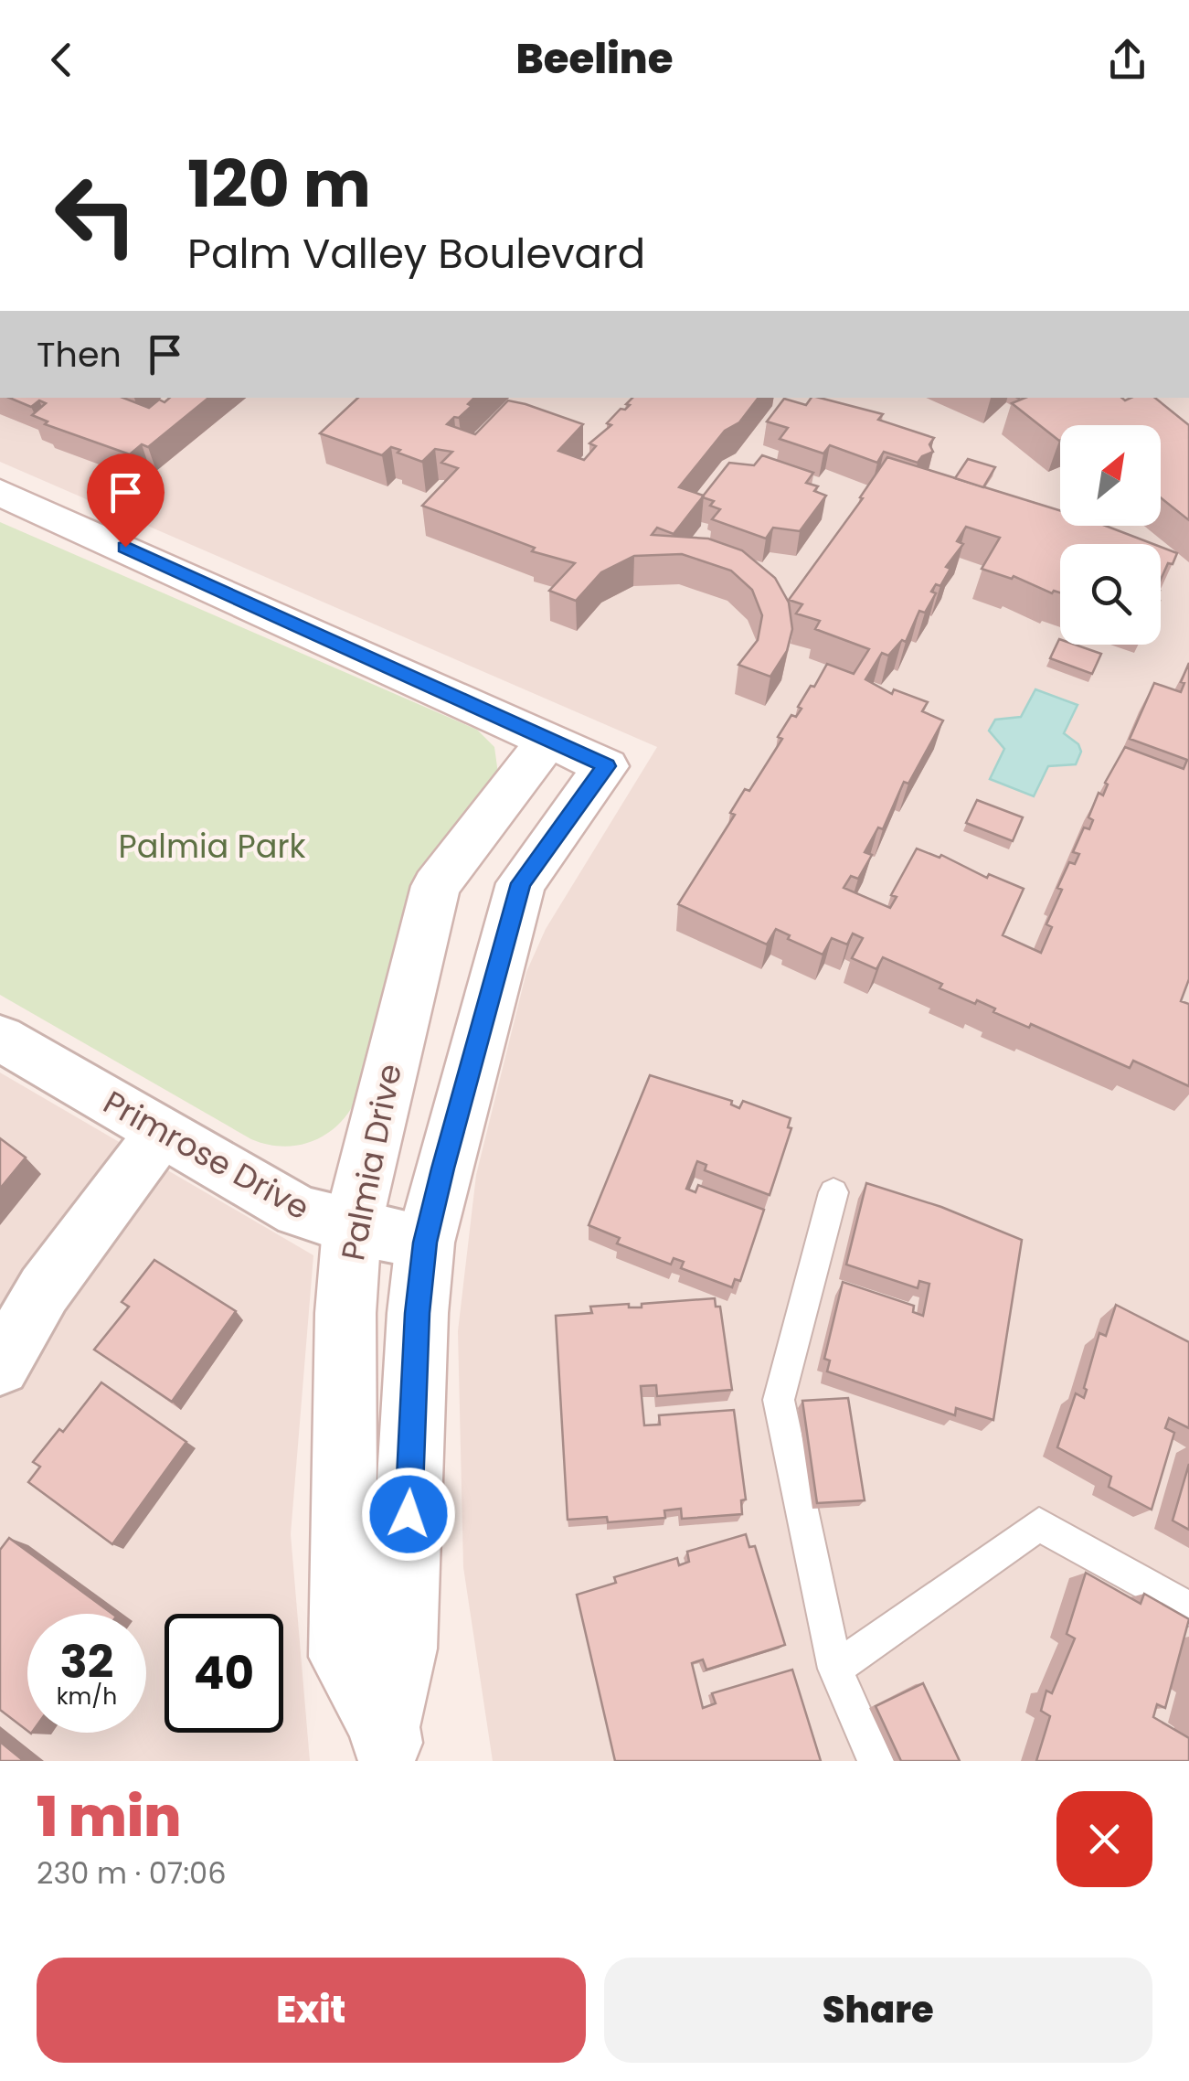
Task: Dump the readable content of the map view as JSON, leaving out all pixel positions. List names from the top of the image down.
{
  "streets": {
    "street": ["Primrose Drive", "Palmia Drive"]
  },
  "crossings": [
    ["Primrose Drive", "Palmia Drive"]
  ],
  "parks": ["Palmia Park"],
  "north": "top right",
  "page": {
    "header": "Beeline",
    "turn": ["120 m", "Palm Valley Boulevard"],
    "then": "Then",
    "speed": "32 km/h",
    "limit": "40",
    "heading": ["1 min", "230 m · 07:06"],
    "buttons": ["Exit", "Share"]
  }
}
